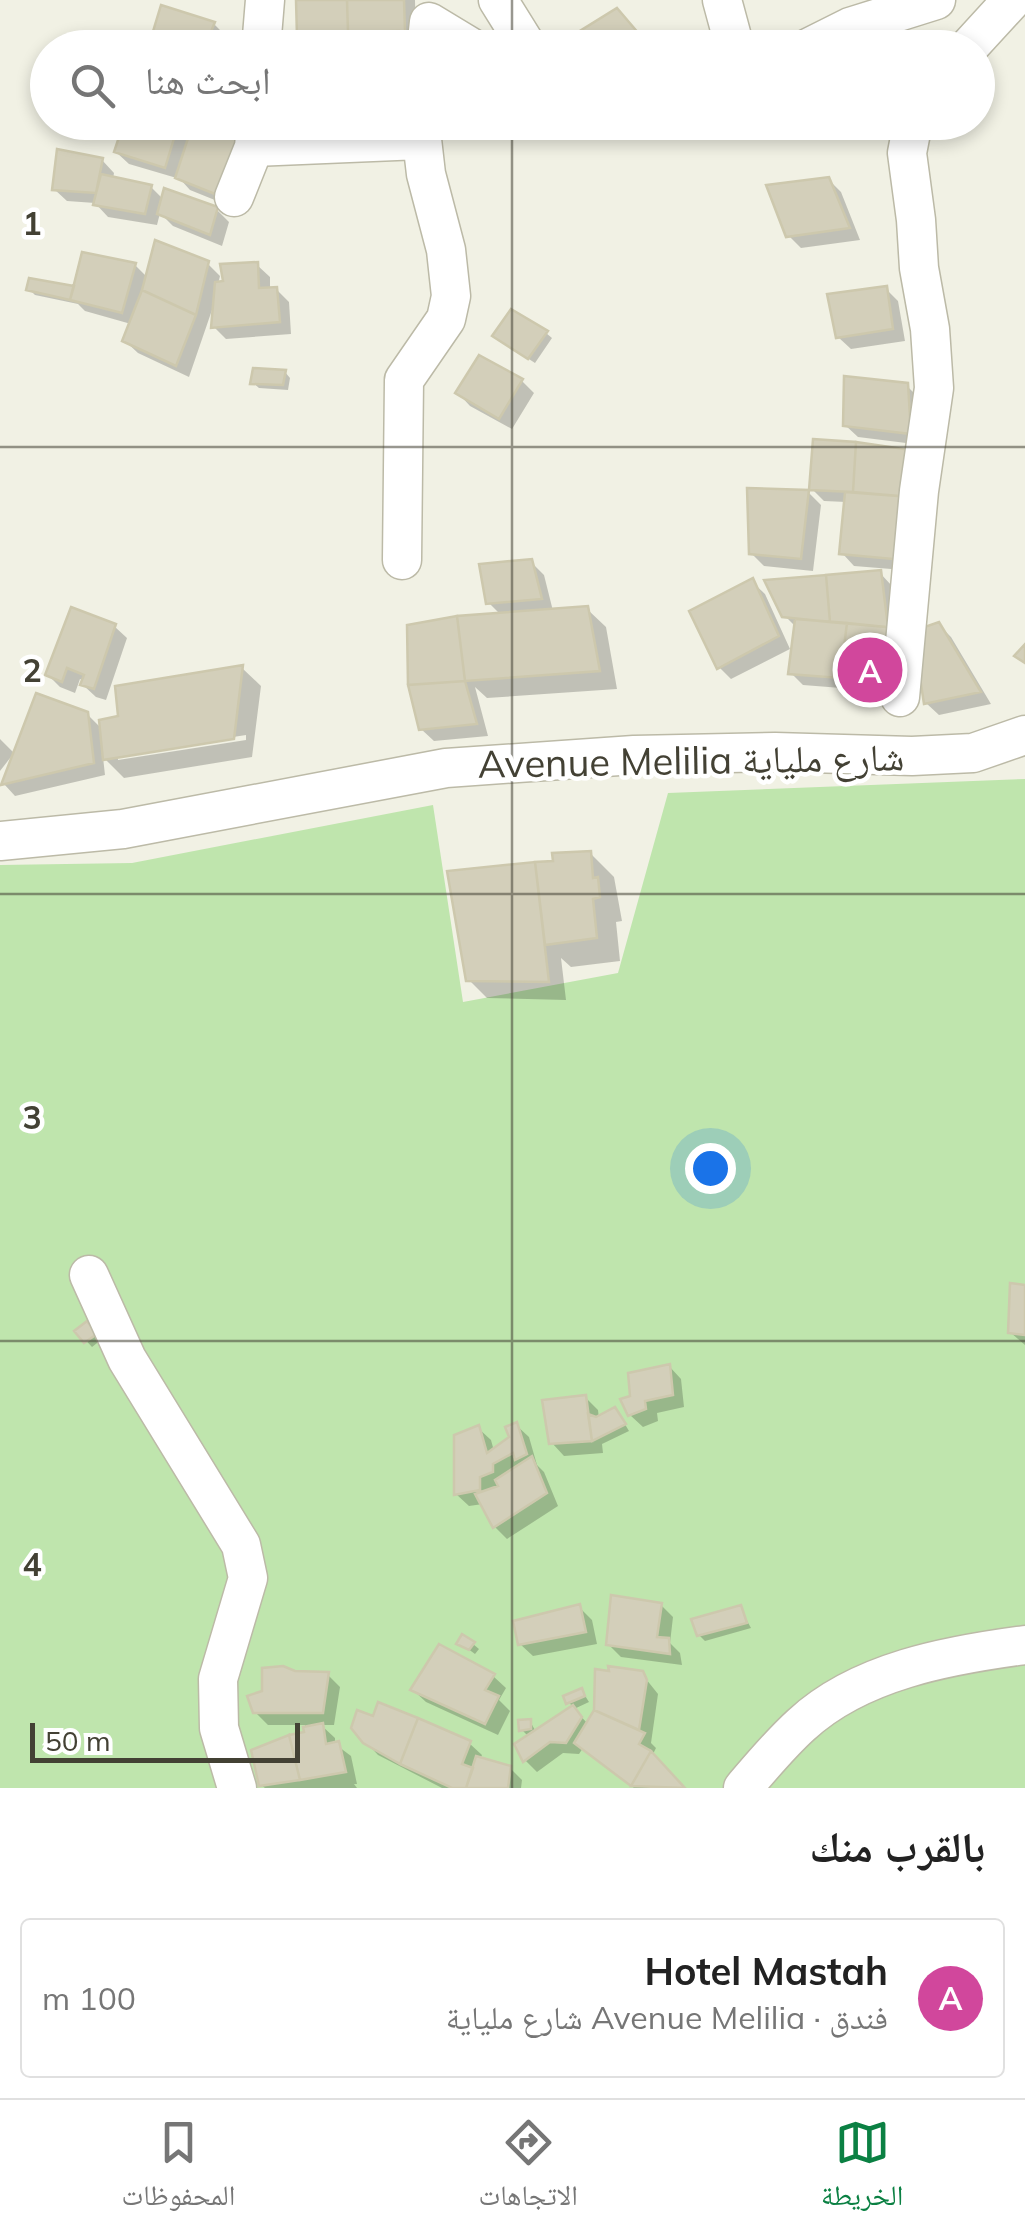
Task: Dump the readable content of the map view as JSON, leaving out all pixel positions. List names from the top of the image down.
{
  "streets": {
    "street": ["Avenue Melilia شارع ملياية"]
  },
  "scale_bar": "50 m",
  "page": {
    "search": "ابحث هنا",
    "pins": "A",
    "scale": "50 m",
    "heading": "بالقرب منك",
    "list": [
      {
        "mark": "A",
        "name": "Hotel Mastah",
        "note": "فندق · Avenue Melilia شارع ملياية",
        "value": "100 m"
      }
    ],
    "nav": ["الخريطة", "الاتجاهات", "المحفوظات"]
  },
  "grid": {
    "rows": [
      "1",
      "2",
      "3",
      "4"
    ]
  }
}
